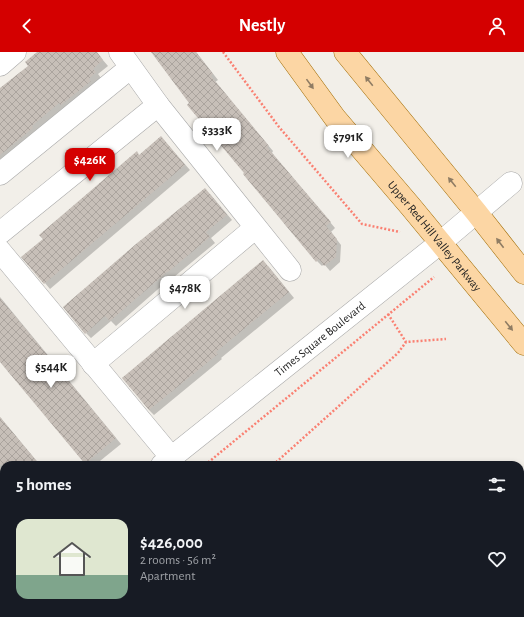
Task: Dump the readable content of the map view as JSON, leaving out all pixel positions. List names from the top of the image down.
{
  "streets": {
    "main road": ["Upper Red Hill Valley Parkway"],
    "street": ["Times Square Boulevard"]
  },
  "crossings": [
    ["Upper Red Hill Valley Parkway", "Times Square Boulevard"]
  ],
  "page": {
    "header": "Nestly",
    "price": [
      "$333K",
      "$791K",
      "$426K",
      "$478K",
      "$544K"
    ],
    "heading": "5 homes",
    "list": [
      {
        "name": "$426,000",
        "note": "2 rooms · 56 m² · Apartment"
      }
    ]
  }
}
